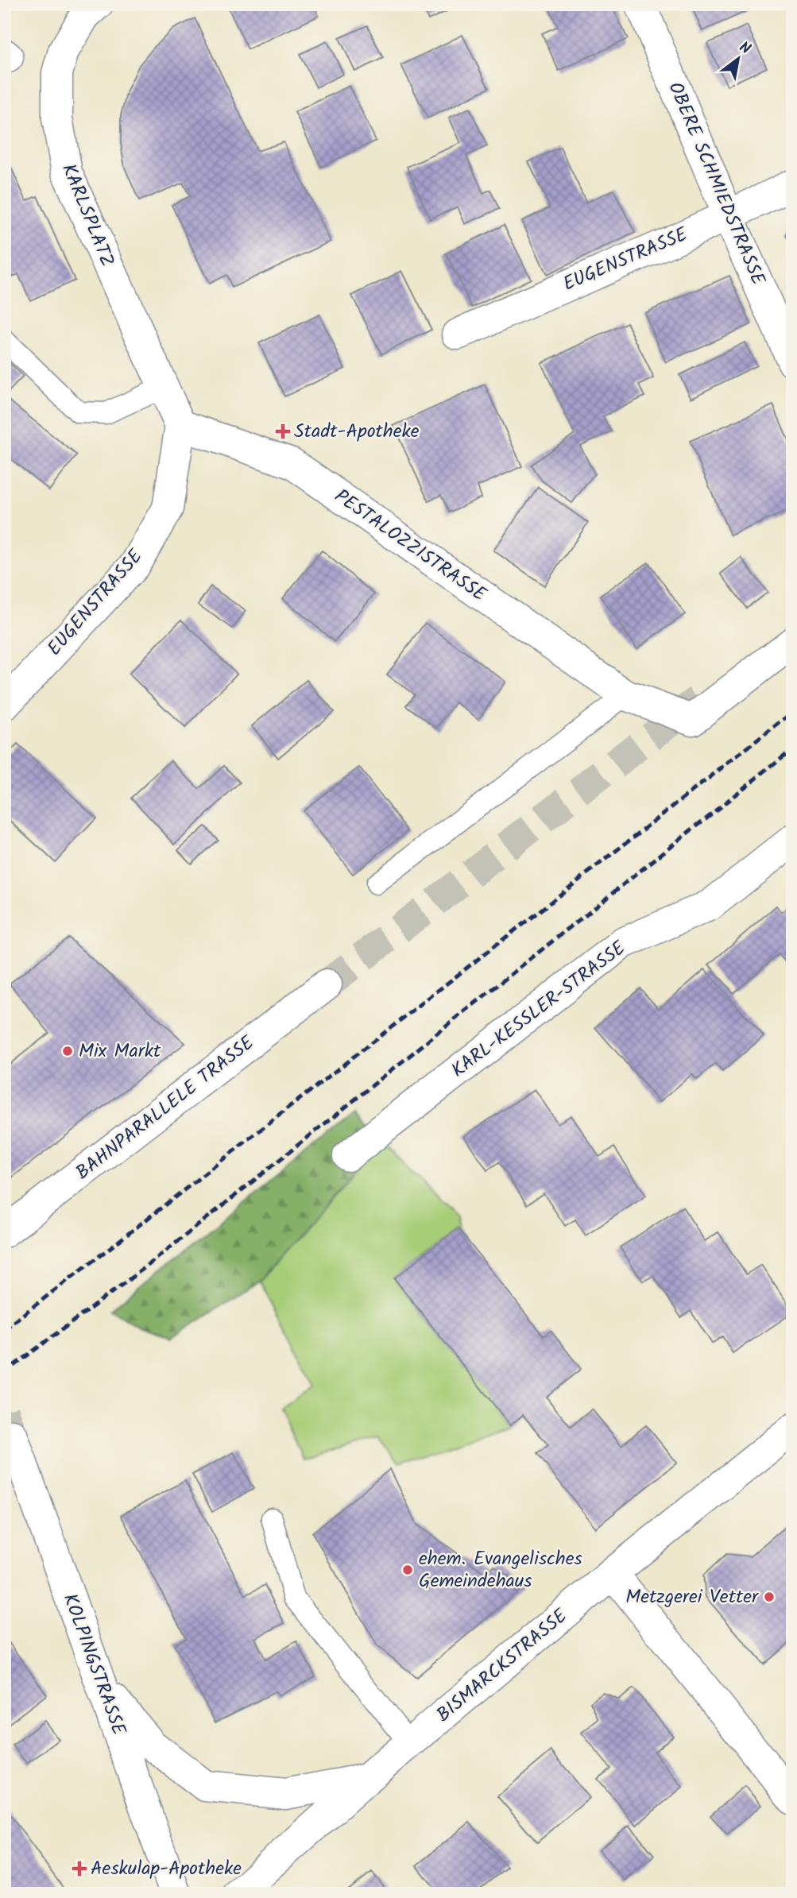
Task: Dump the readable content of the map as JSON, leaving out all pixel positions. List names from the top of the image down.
{
  "streets": {
    "street": [
      "OBERE SCHMIEDSTRASSE",
      "KARLSPLATZ",
      "EUGENSTRASSE",
      "PESTALOZZISTRASSE",
      "KARL-KESSLER-STRASSE",
      "BAHNPARALLELE TRASSE",
      "KOLPINGSTRASSE",
      "BISMARCKSTRASSE"
    ]
  },
  "crossings": [
    ["OBERE SCHMIEDSTRASSE", "EUGENSTRASSE"],
    ["KARLSPLATZ", "EUGENSTRASSE"],
    ["KARLSPLATZ", "PESTALOZZISTRASSE"],
    ["EUGENSTRASSE", "PESTALOZZISTRASSE"],
    ["KOLPINGSTRASSE", "BISMARCKSTRASSE"]
  ],
  "places": {
    "health": ["Stadt-Apotheke", "Aeskulap-Apotheke"],
    "other": ["Mix Markt", "ehem. Evangelisches Gemeindehaus", "Metzgerei Vetter"]
  },
  "north": "top right"
}
